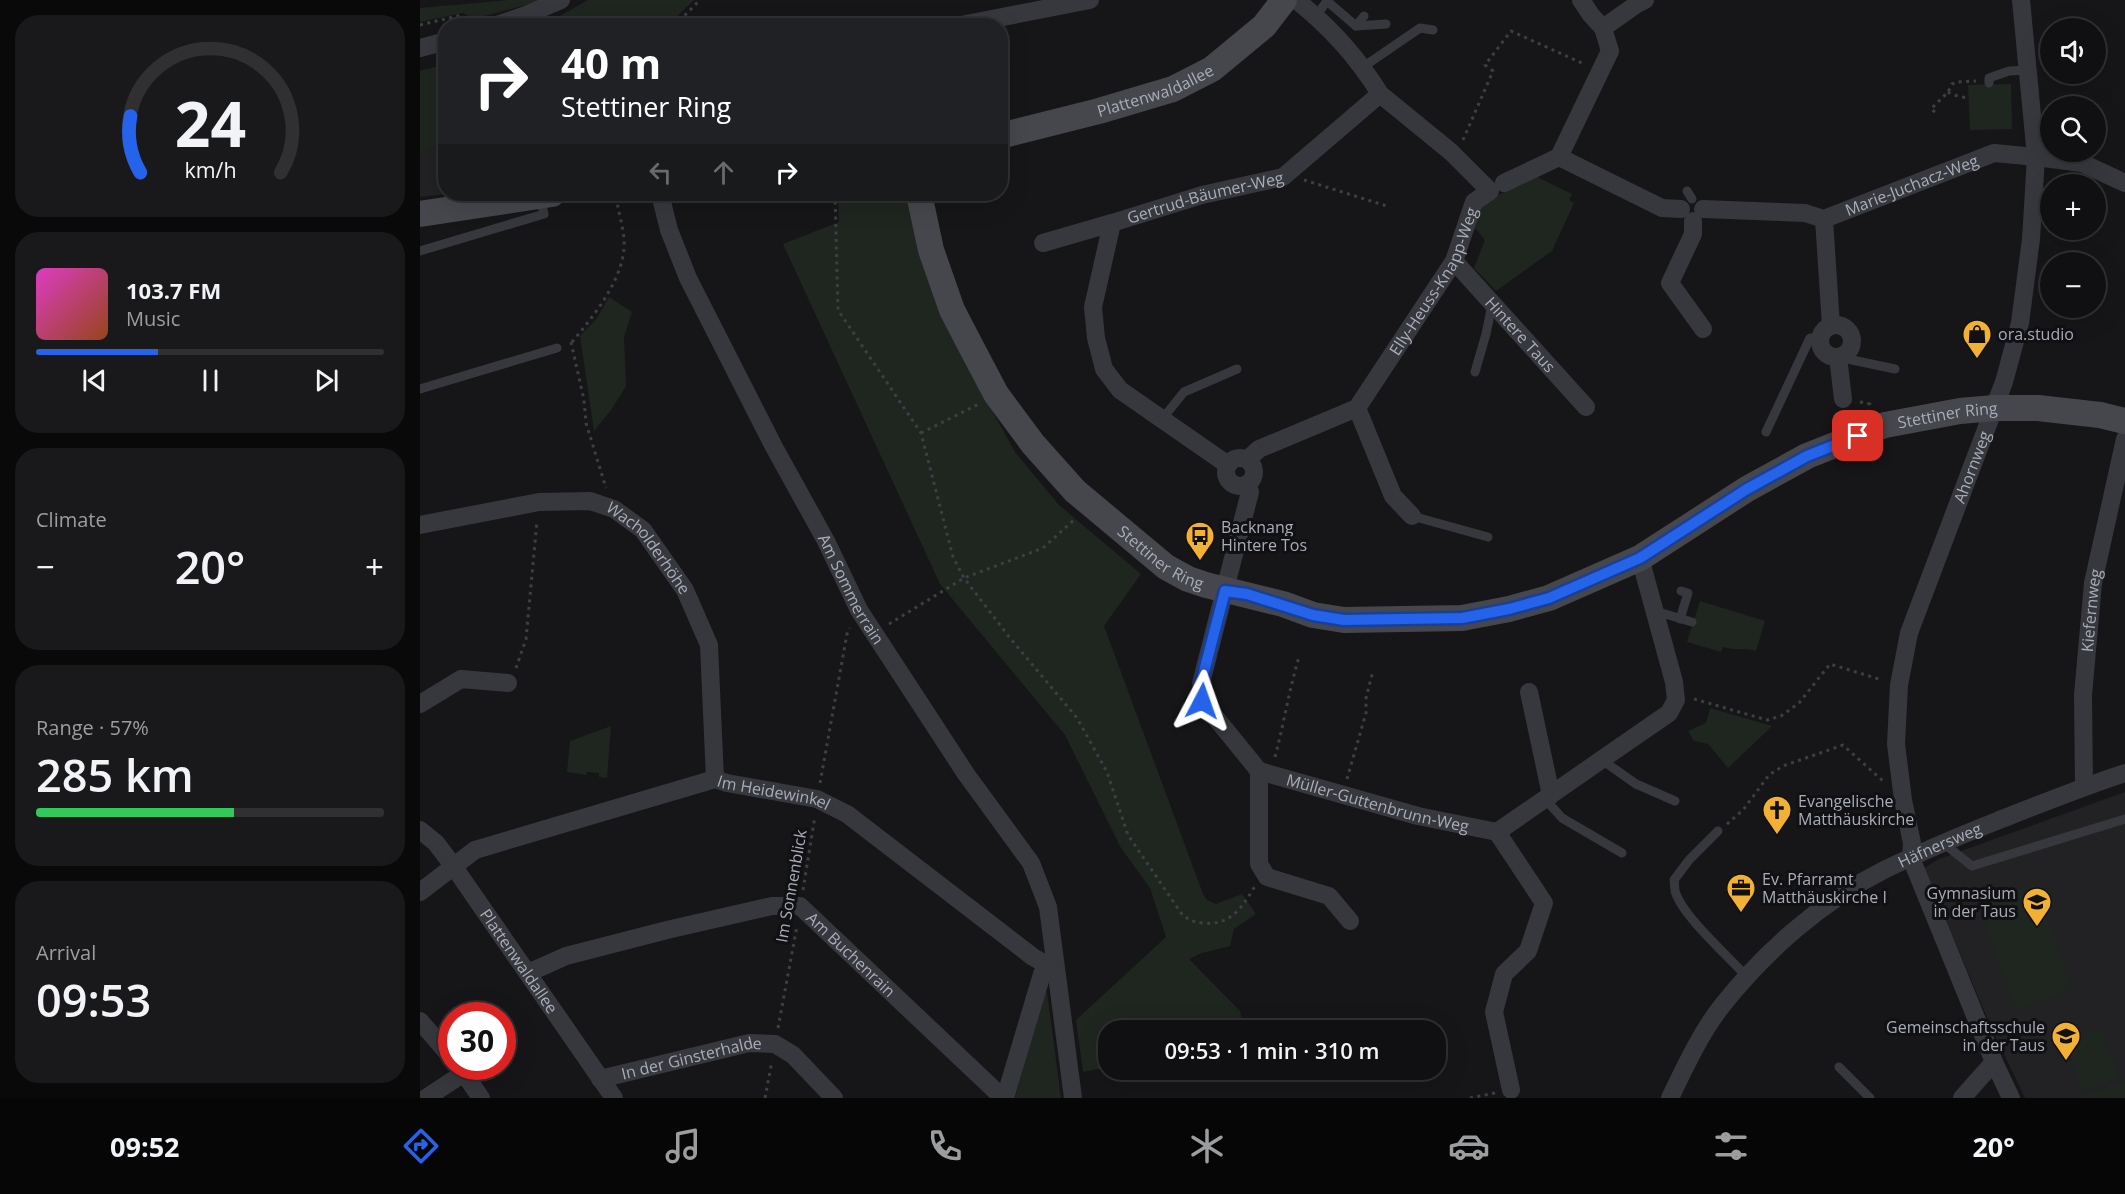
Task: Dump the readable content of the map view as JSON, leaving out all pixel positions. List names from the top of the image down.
{
  "streets": {
    "street": [
      "Plattenwaldallee",
      "Marie-Juchacz-Weg",
      "Gertrud-Bäumer-Weg",
      "Elly-Heuss-Knapp-Weg",
      "Hintere Taus",
      "Stettiner Ring",
      "Ahornweg",
      "Wacholderhöhe",
      "Am Sommerrain",
      "Kiefernweg",
      "Im Heidewinkel",
      "Müller-Guttenbrunn-Weg",
      "Häfnersweg",
      "Am Buchenrain",
      "In der Ginsterhalde"
    ],
    "path": ["Im Sonnenblick"]
  },
  "crossings": [
    ["Plattenwaldallee", "Im Heidewinkel"],
    ["Plattenwaldallee", "Am Buchenrain"],
    ["Plattenwaldallee", "In der Ginsterhalde"],
    ["Marie-Juchacz-Weg", "Ahornweg"],
    ["Gertrud-Bäumer-Weg", "Elly-Heuss-Knapp-Weg"],
    ["Elly-Heuss-Knapp-Weg", "Hintere Taus"],
    ["Stettiner Ring", "Ahornweg"],
    ["Ahornweg", "Häfnersweg"],
    ["Wacholderhöhe", "Im Heidewinkel"],
    ["Am Sommerrain", "Im Heidewinkel"],
    ["Am Sommerrain", "Im Sonnenblick"],
    ["Kiefernweg", "Häfnersweg"],
    ["Im Heidewinkel", "Im Sonnenblick"],
    ["Im Sonnenblick", "Am Buchenrain"],
    ["Im Sonnenblick", "In der Ginsterhalde"]
  ],
  "places": {
    "shop": ["ora.studio"],
    "bus stop": ["Backnang Hintere Tos"],
    "church": ["Evangelische Matthäuskirche"],
    "office": ["Ev. Pfarramt Matthäuskirche I"],
    "school or university": ["Gymnasium in der Taus", "Gemeinschaftsschule in der Taus"]
  },
  "page": {
    "map_buttons": ["+", "−"],
    "turn": ["40 m", "Stettiner Ring"],
    "song": ["103.7 FM", "Music"],
    "tile": [
      "Climate",
      ["Range · 57%", "285 km"],
      ["Arrival", "09:53"]
    ],
    "heat": ["−", "20°", "+"],
    "limit": "30",
    "trip": "09:53 · 1 min · 310 m",
    "tabs": ["09:52", "20°"],
    "gauge": ["24", "km/h"]
  }
}
